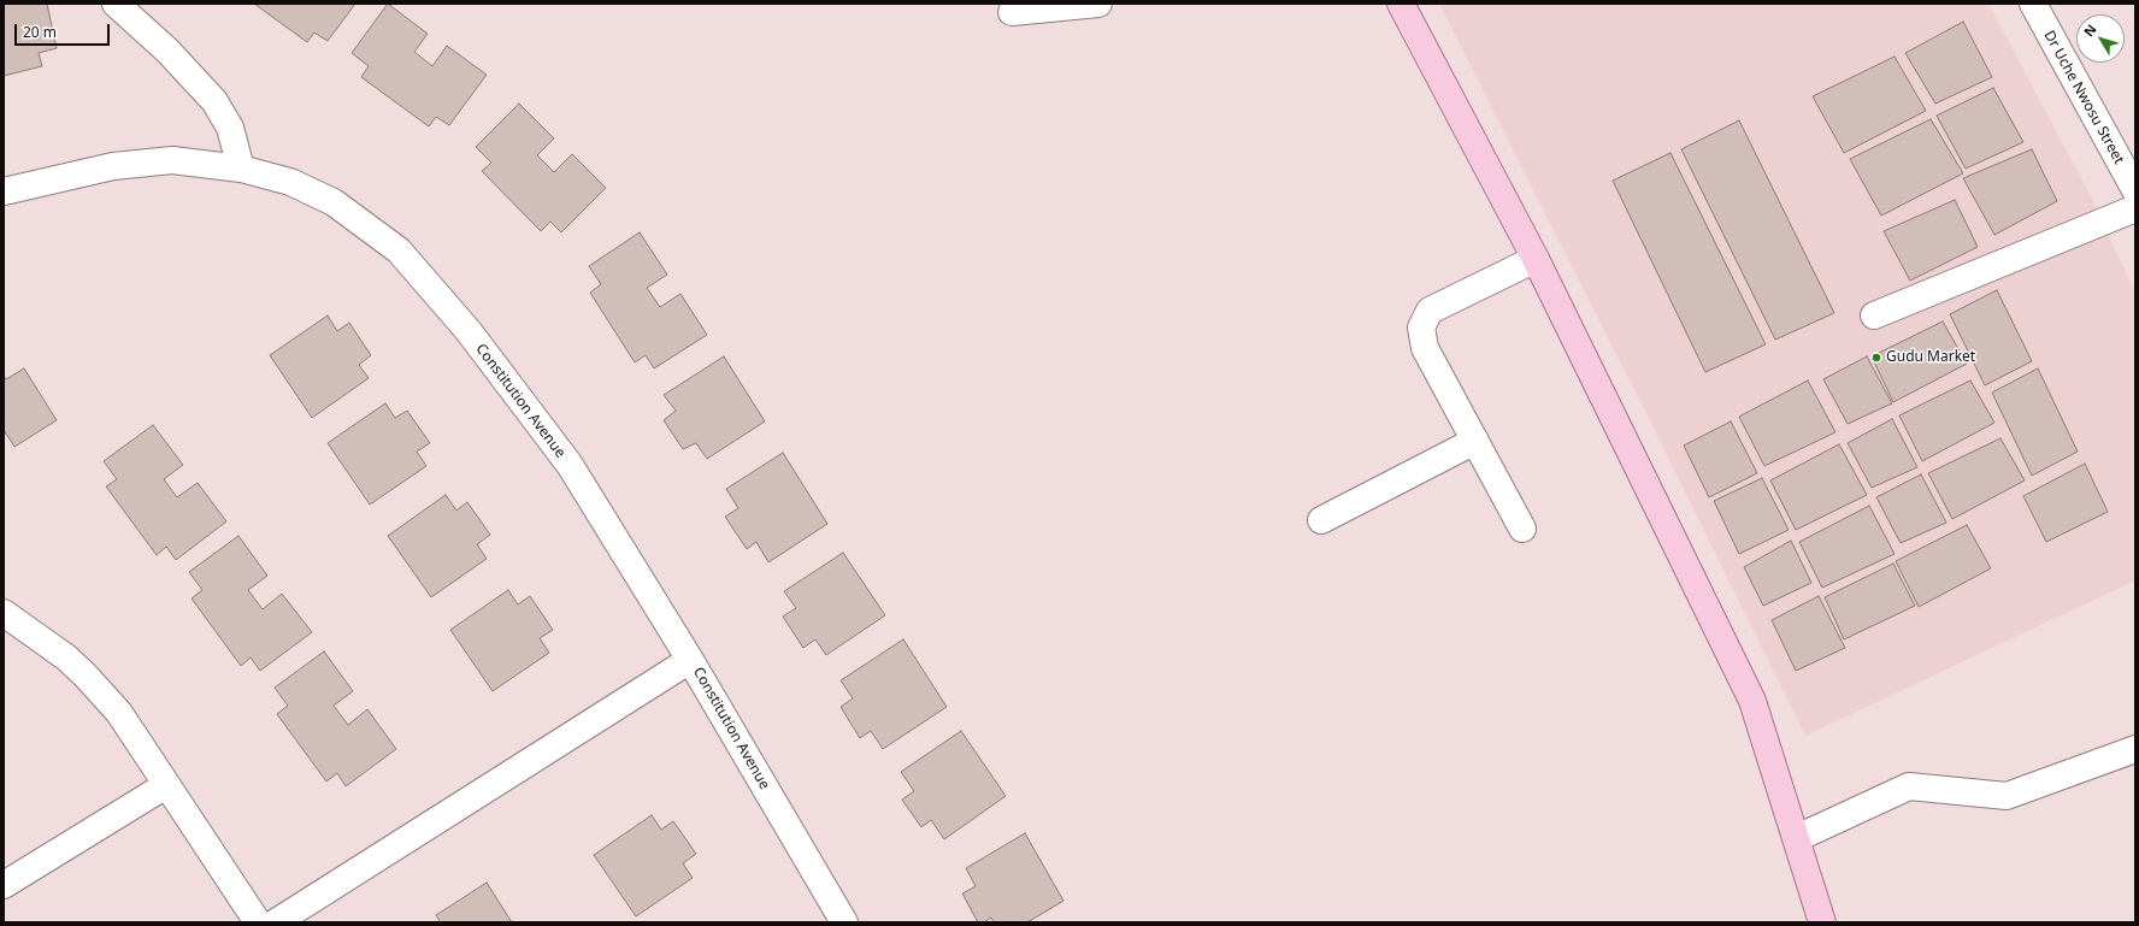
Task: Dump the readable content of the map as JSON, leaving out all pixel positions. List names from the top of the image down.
{
  "streets": {
    "street": ["Dr Uche Nwosu Street", "Constitution Avenue"]
  },
  "places": ["Gudu Market"],
  "scale_bar": "20 m",
  "north": "top left"
}
